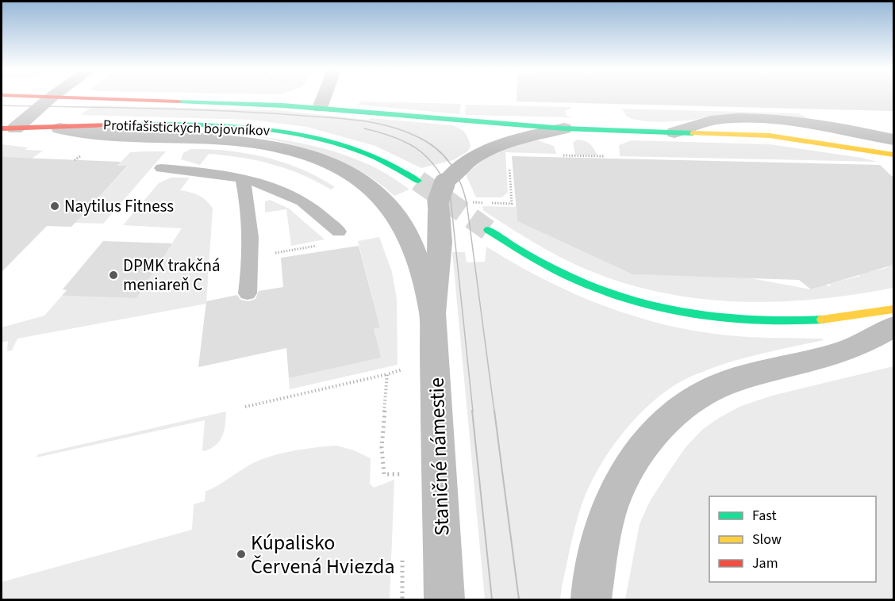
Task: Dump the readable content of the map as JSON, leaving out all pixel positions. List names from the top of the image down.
{
  "streets": {
    "street": ["Protifašistických bojovníkov", "Staničné námestie"]
  },
  "crossings": [
    ["Protifašistických bojovníkov", "Staničné námestie"]
  ],
  "places": ["Naytilus Fitness", "DPMK trakčná meniareň C", "Kúpalisko Červená Hviezda"],
  "legend": ["Fast", "Slow", "Jam"]
}
